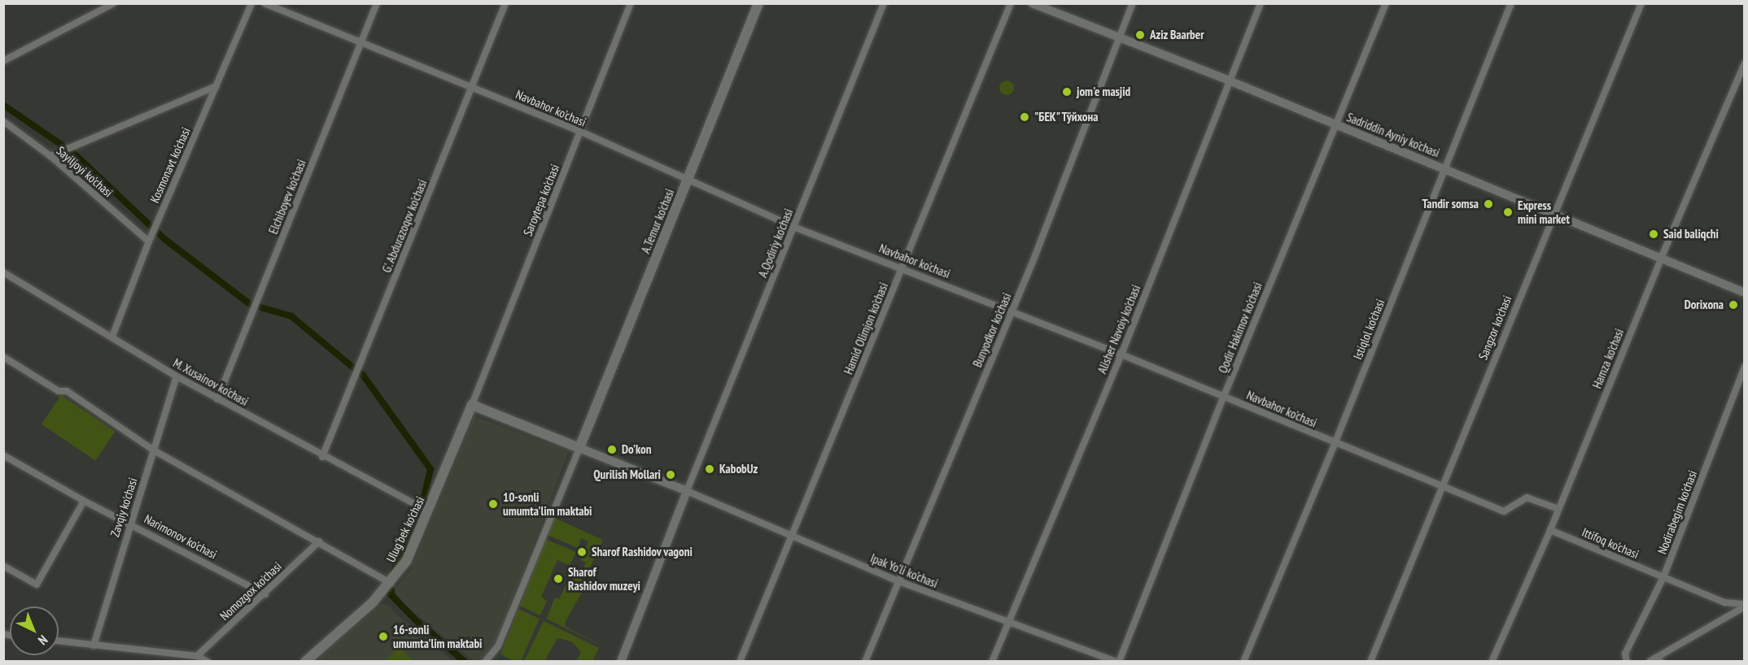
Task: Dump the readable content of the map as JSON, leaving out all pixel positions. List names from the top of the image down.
{
  "streets": {
    "main road": ["A.Temur ko'chasi", "Ulug'bek ko'chasi"],
    "street": [
      "Navbahor ko'chasi",
      "Sadriddin Ayniy ko'chasi",
      "Kosmonavt ko'chasi",
      "Sayiljoyi ko'chasi",
      "Elchiboyev ko'chasi",
      "Saroytepa ko'chasi",
      "G'. Abdurazoqov ko'chasi",
      "A.Qodiriy ko'chasi",
      "Qodir Hakimov ko'chasi",
      "Sangzor ko'chasi",
      "Hamid Olimjon ko'chasi",
      "Alisher Navoiy ko'chasi",
      "Istiqlol ko'chasi",
      "Bunyodkor ko'chasi",
      "Hamza ko'chasi",
      "M. Xusainov ko'chasi",
      "Zavqiy ko'chasi",
      "Nodirabegim ko'chasi",
      "Narimonov ko'chasi",
      "Ittifoq ko'chasi",
      "Ipak Yo'li ko'chasi",
      "Nomozgox ko'chasi"
    ]
  },
  "crossings": [
    ["Navbahor ko'chasi", "Elchiboyev ko'chasi"],
    ["Navbahor ko'chasi", "Saroytepa ko'chasi"],
    ["Navbahor ko'chasi", "A.Temur ko'chasi"],
    ["Navbahor ko'chasi", "G'. Abdurazoqov ko'chasi"],
    ["Navbahor ko'chasi", "A.Qodiriy ko'chasi"],
    ["Navbahor ko'chasi", "Qodir Hakimov ko'chasi"],
    ["Navbahor ko'chasi", "Sangzor ko'chasi"],
    ["Navbahor ko'chasi", "Hamid Olimjon ko'chasi"],
    ["Navbahor ko'chasi", "Alisher Navoiy ko'chasi"],
    ["Navbahor ko'chasi", "Istiqlol ko'chasi"],
    ["Navbahor ko'chasi", "Bunyodkor ko'chasi"],
    ["Navbahor ko'chasi", "Hamza ko'chasi"],
    ["Sadriddin Ayniy ko'chasi", "Qodir Hakimov ko'chasi"],
    ["Sadriddin Ayniy ko'chasi", "Sangzor ko'chasi"],
    ["Sadriddin Ayniy ko'chasi", "Alisher Navoiy ko'chasi"],
    ["Sadriddin Ayniy ko'chasi", "Istiqlol ko'chasi"],
    ["Sadriddin Ayniy ko'chasi", "Bunyodkor ko'chasi"],
    ["Sadriddin Ayniy ko'chasi", "Hamza ko'chasi"],
    ["Kosmonavt ko'chasi", "Sayiljoyi ko'chasi"],
    ["Kosmonavt ko'chasi", "M. Xusainov ko'chasi"],
    ["Elchiboyev ko'chasi", "M. Xusainov ko'chasi"],
    ["Saroytepa ko'chasi", "Ulug'bek ko'chasi"],
    ["G'. Abdurazoqov ko'chasi", "M. Xusainov ko'chasi"],
    ["A.Qodiriy ko'chasi", "Ipak Yo'li ko'chasi"],
    ["Qodir Hakimov ko'chasi", "Ipak Yo'li ko'chasi"],
    ["Hamid Olimjon ko'chasi", "Ipak Yo'li ko'chasi"],
    ["Alisher Navoiy ko'chasi", "Ipak Yo'li ko'chasi"],
    ["Bunyodkor ko'chasi", "Ipak Yo'li ko'chasi"],
    ["Hamza ko'chasi", "Ittifoq ko'chasi"],
    ["M. Xusainov ko'chasi", "Zavqiy ko'chasi"],
    ["Zavqiy ko'chasi", "Narimonov ko'chasi"],
    ["Nodirabegim ko'chasi", "Ittifoq ko'chasi"],
    ["Narimonov ko'chasi", "Nomozgox ko'chasi"]
  ],
  "places": [
    "Aziz Baarber",
    "jom'e masjid",
    "\"БЕК\" Тўйхона",
    "Tandir somsa",
    "Express mini market",
    "Said baliqchi",
    "Dorixona",
    "Do'kon",
    "KabobUz",
    "Qurilish Mollari",
    "10-sonli umumta'lim maktabi",
    "Sharof Rashidov vagoni",
    "Sharof Rashidov muzeyi",
    "16-sonli umumta'lim maktabi"
  ],
  "north": "bottom right"
}
